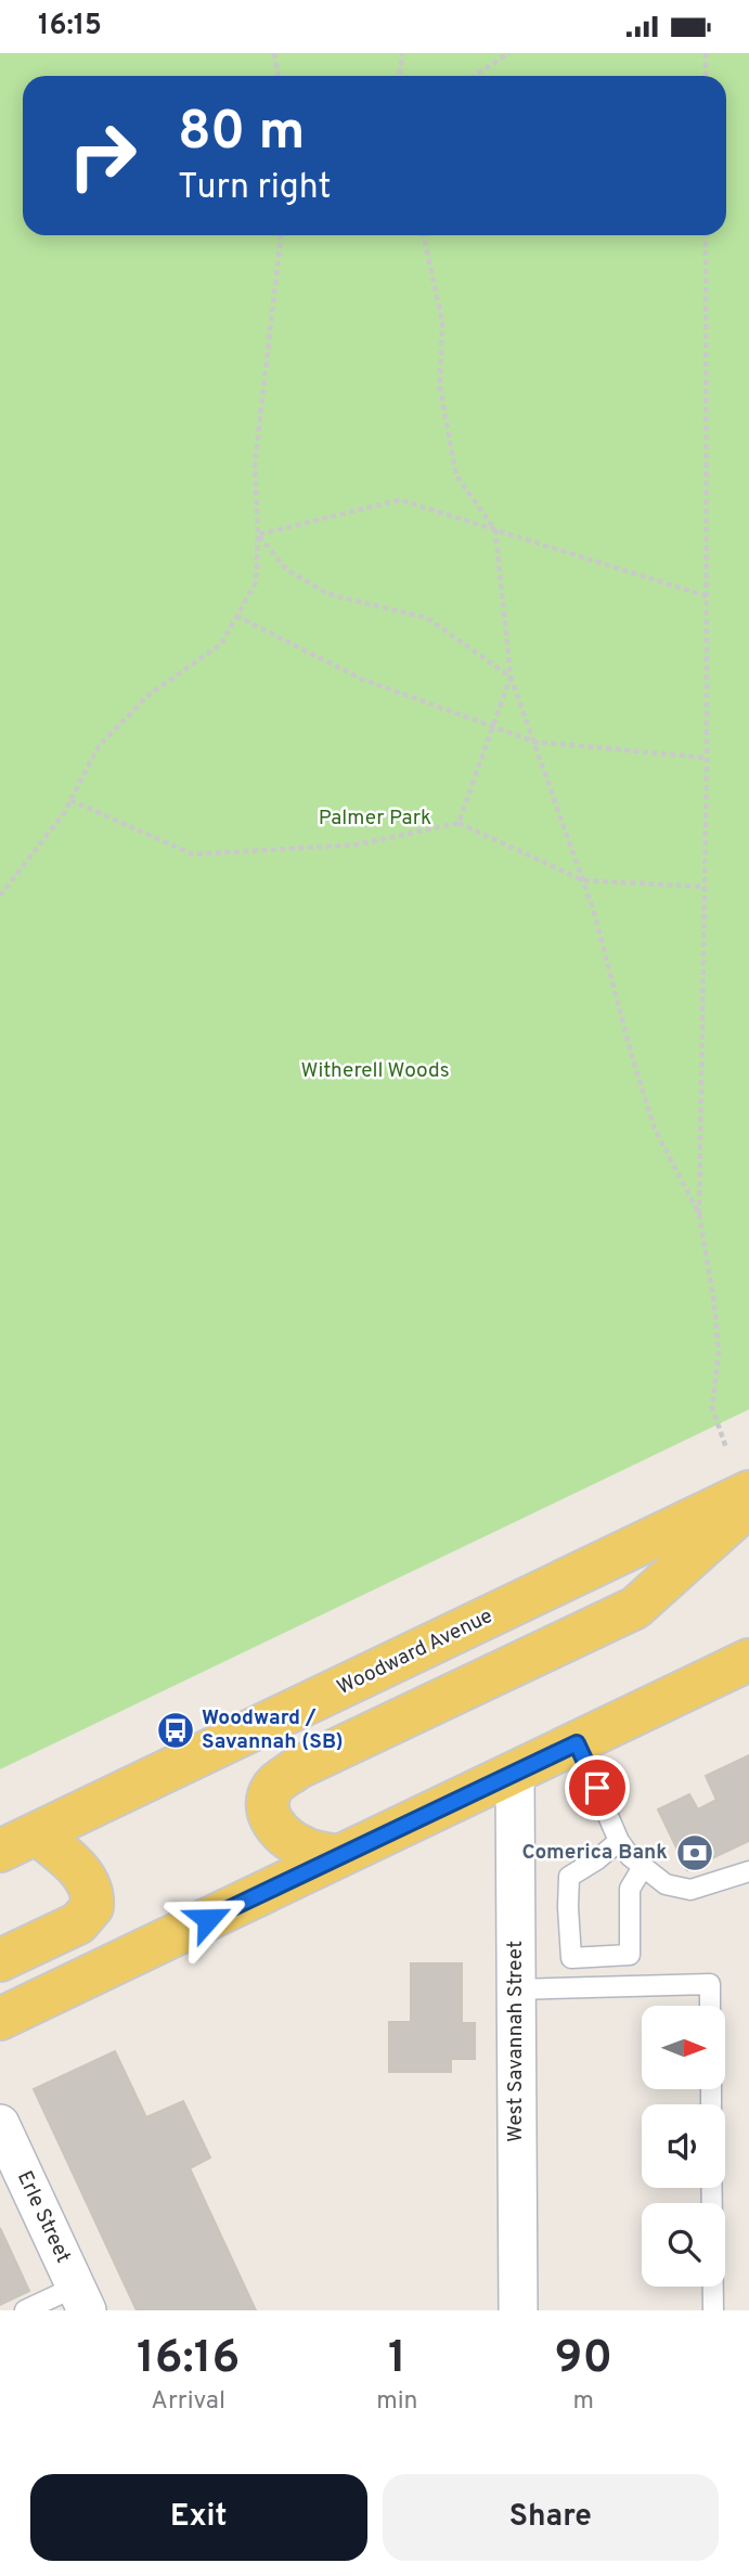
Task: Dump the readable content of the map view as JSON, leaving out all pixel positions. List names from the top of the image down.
{
  "streets": {
    "main road": ["Woodward Avenue"],
    "street": ["West Savannah Street", "Erle Street"]
  },
  "parks": ["Palmer Park", "Witherell Woods"],
  "places": {
    "bus stop": ["Woodward / Savannah (SB)"],
    "bank": ["Comerica Bank"]
  },
  "north": "right",
  "page": {
    "status": "16:15",
    "turn": ["80 m", "Turn right"],
    "eta": [
      "16:16",
      "Arrival",
      "1",
      "min",
      "90",
      "m"
    ],
    "buttons": ["Exit", "Share"]
  }
}
